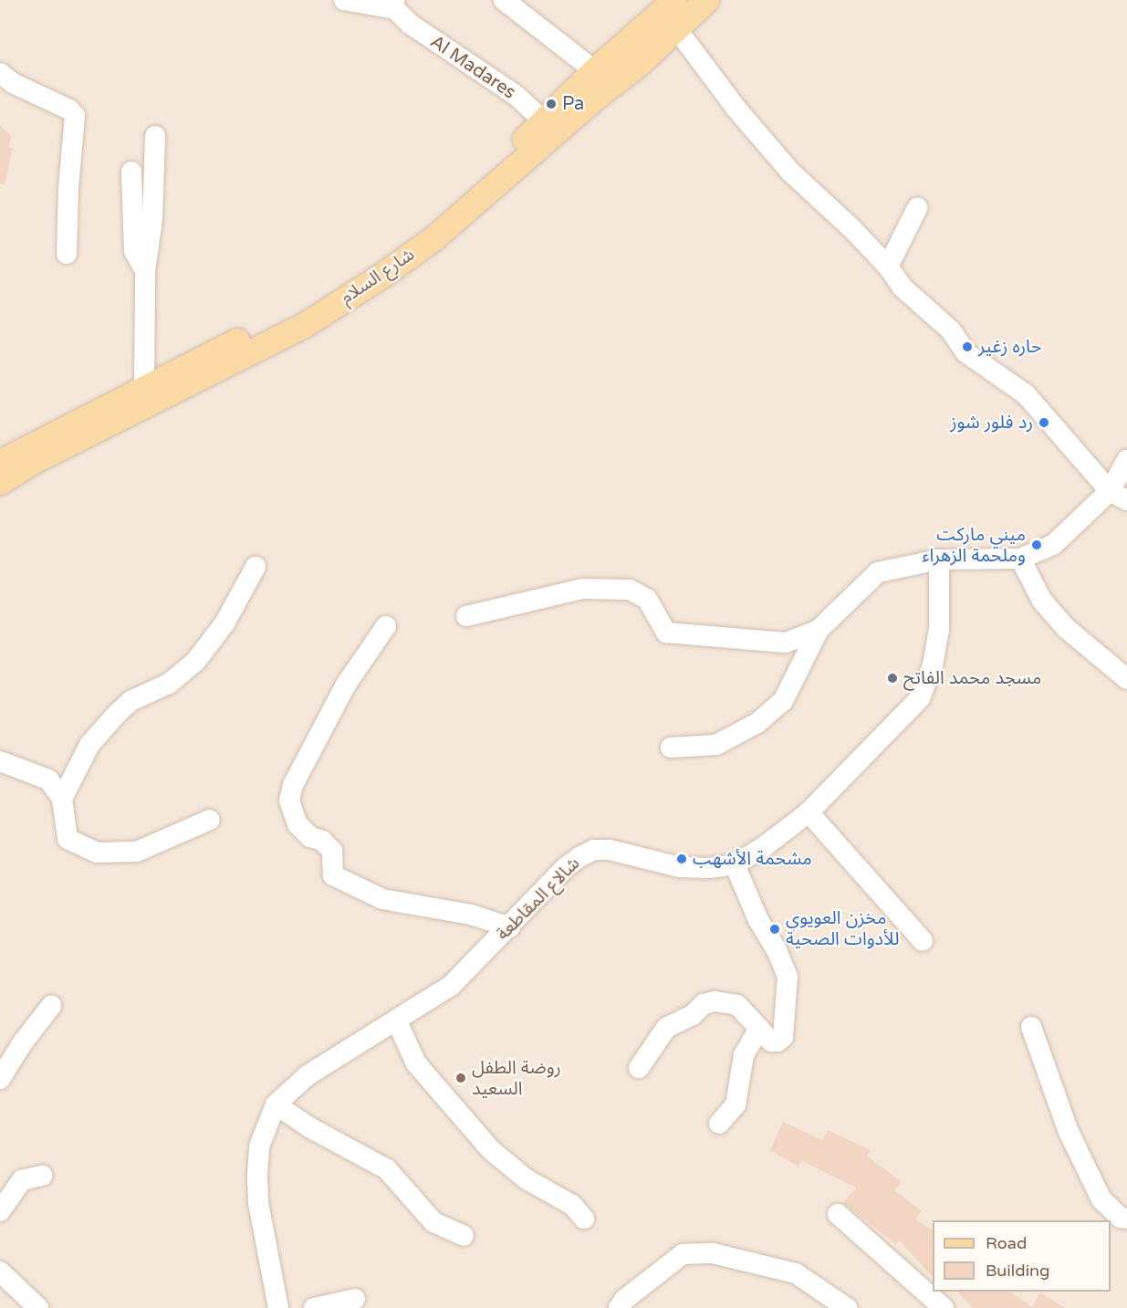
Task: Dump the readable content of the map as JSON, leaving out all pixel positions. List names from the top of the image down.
{
  "streets": {
    "main road": ["شارع السلام"],
    "street": ["Al Madares", "شالاع المقاطعة"]
  },
  "crossings": [
    ["Al Madares", "شارع السلام"]
  ],
  "places": [
    "Pa",
    "حاره زغير",
    "رد فلور شوز",
    "ميني ماركت وملحمة الزهراء",
    "مسجد محمد الفاتح",
    "مشحمة الأشهب",
    "مخزن العويوي للأدوات الصحية",
    "روضة الطفل السعيد"
  ],
  "legend": ["Road", "Building"]
}
